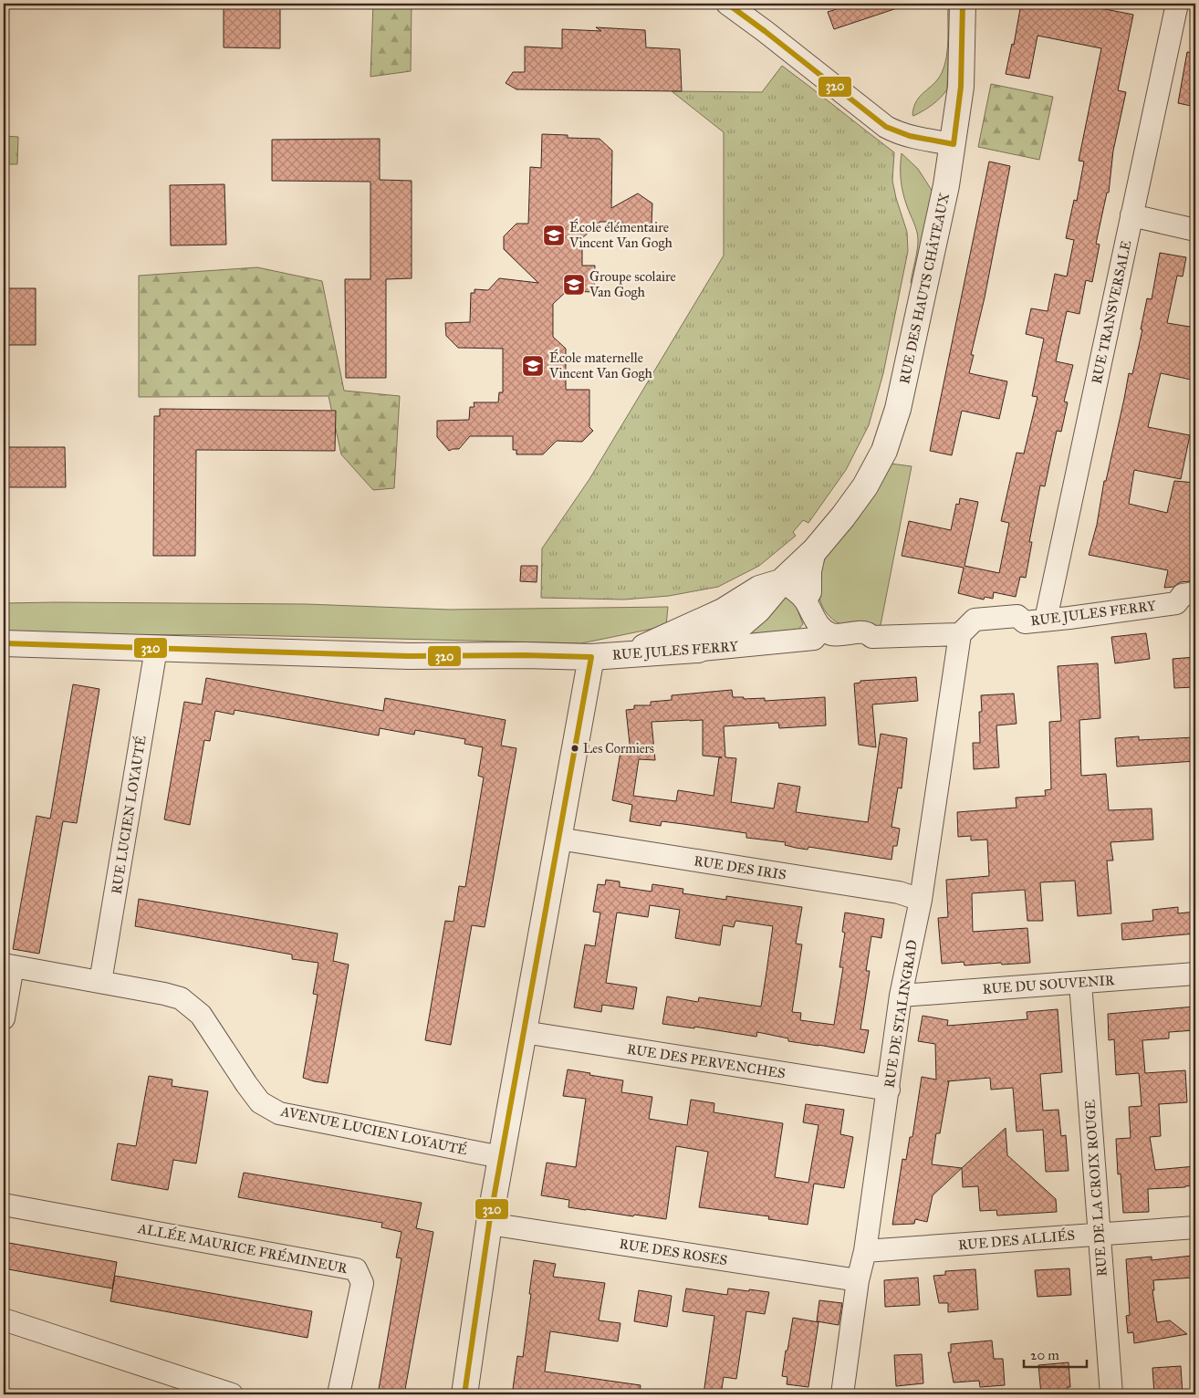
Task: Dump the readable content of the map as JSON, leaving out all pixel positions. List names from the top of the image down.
{
  "streets": {
    "street": [
      "RUE DES HAUTS CHÂTEAUX",
      "RUE TRANSVERSALE",
      "RUE JULES FERRY",
      "RUE LUCIEN LOYAUTÉ",
      "RUE DES IRIS",
      "RUE DU SOUVENIR",
      "RUE DE STALINGRAD",
      "RUE DES PERVENCHES",
      "AVENUE LUCIEN LOYAUTÉ",
      "RUE DE LA CROIX ROUGE",
      "RUE DES ALLIÉS",
      "ALLÉE MAURICE FRÉMINEUR",
      "RUE DES ROSES"
    ]
  },
  "crossings": [
    ["RUE DES HAUTS CHÂTEAUX", "RUE JULES FERRY"],
    ["RUE TRANSVERSALE", "RUE JULES FERRY"],
    ["RUE JULES FERRY", "RUE LUCIEN LOYAUTÉ"],
    ["RUE JULES FERRY", "RUE DE STALINGRAD"],
    ["RUE LUCIEN LOYAUTÉ", "AVENUE LUCIEN LOYAUTÉ"],
    ["RUE DES IRIS", "RUE DE STALINGRAD"],
    ["RUE DU SOUVENIR", "RUE DE STALINGRAD"],
    ["RUE DU SOUVENIR", "RUE DE LA CROIX ROUGE"],
    ["RUE DE STALINGRAD", "RUE DES PERVENCHES"],
    ["RUE DE STALINGRAD", "RUE DES ALLIÉS"],
    ["RUE DE STALINGRAD", "RUE DES ROSES"],
    ["RUE DE LA CROIX ROUGE", "RUE DES ALLIÉS"]
  ],
  "places": {
    "school or university": ["École élémentaire Vincent Van Gogh", "Groupe scolaire Van Gogh", "École maternelle Vincent Van Gogh"],
    "other": ["Les Cormiers"]
  },
  "lines": ["transit line 320"],
  "scale_bar": "20 m"
}
